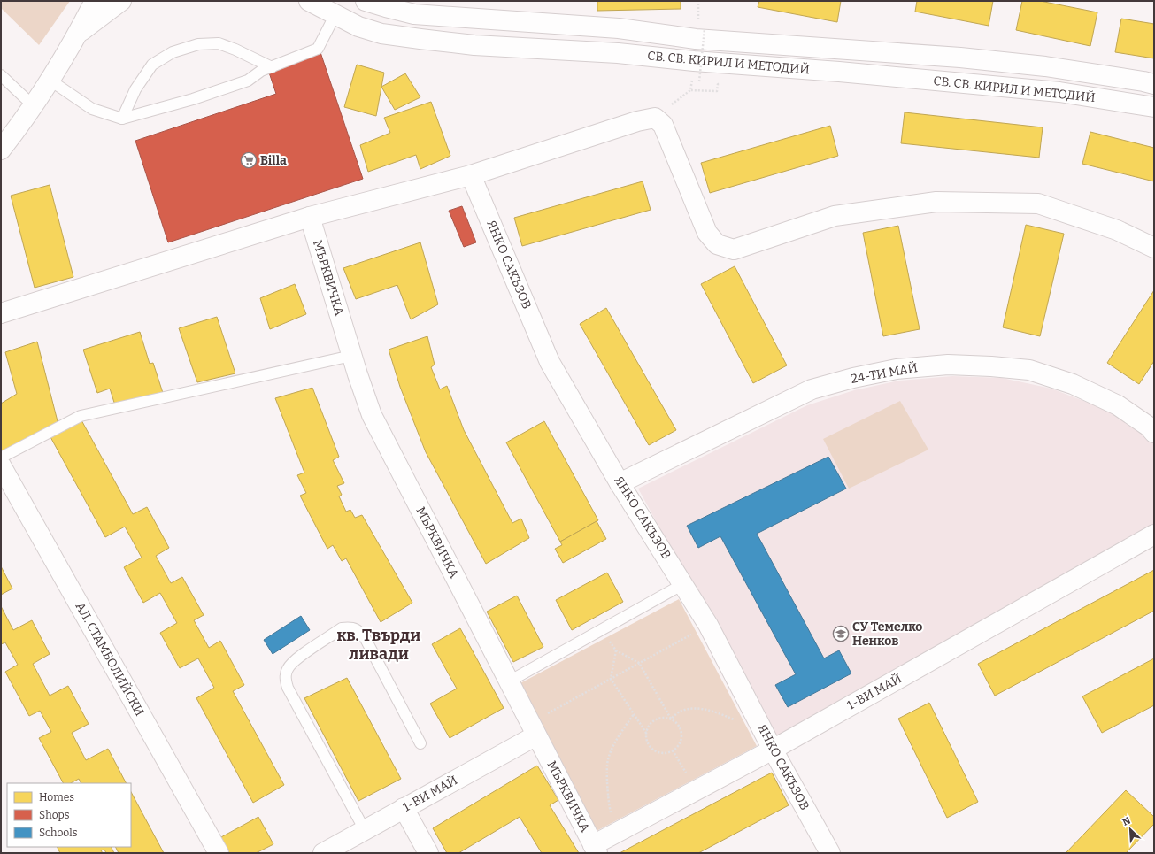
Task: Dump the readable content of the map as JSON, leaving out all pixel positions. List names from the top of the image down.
{
  "streets": {
    "street": [
      "СВ. СВ. КИРИЛ И МЕТОДИЙ",
      "ЯНКО САКЪЗОВ",
      "МЪРКВИЧКА",
      "24-ТИ МАЙ",
      "АЛ. СТАМБОЛИЙСКИ",
      "1-ВИ МАЙ"
    ]
  },
  "crossings": [
    ["ЯНКО САКЪЗОВ", "24-ТИ МАЙ"],
    ["ЯНКО САКЪЗОВ", "1-ВИ МАЙ"],
    ["МЪРКВИЧКА", "1-ВИ МАЙ"]
  ],
  "districts": ["кв. Твърди ливади"],
  "places": {
    "supermarket": ["Billa"],
    "school or university": ["СУ Темелко Ненков"]
  },
  "legend": ["Homes", "Shops", "Schools"],
  "north": "top left"
}
